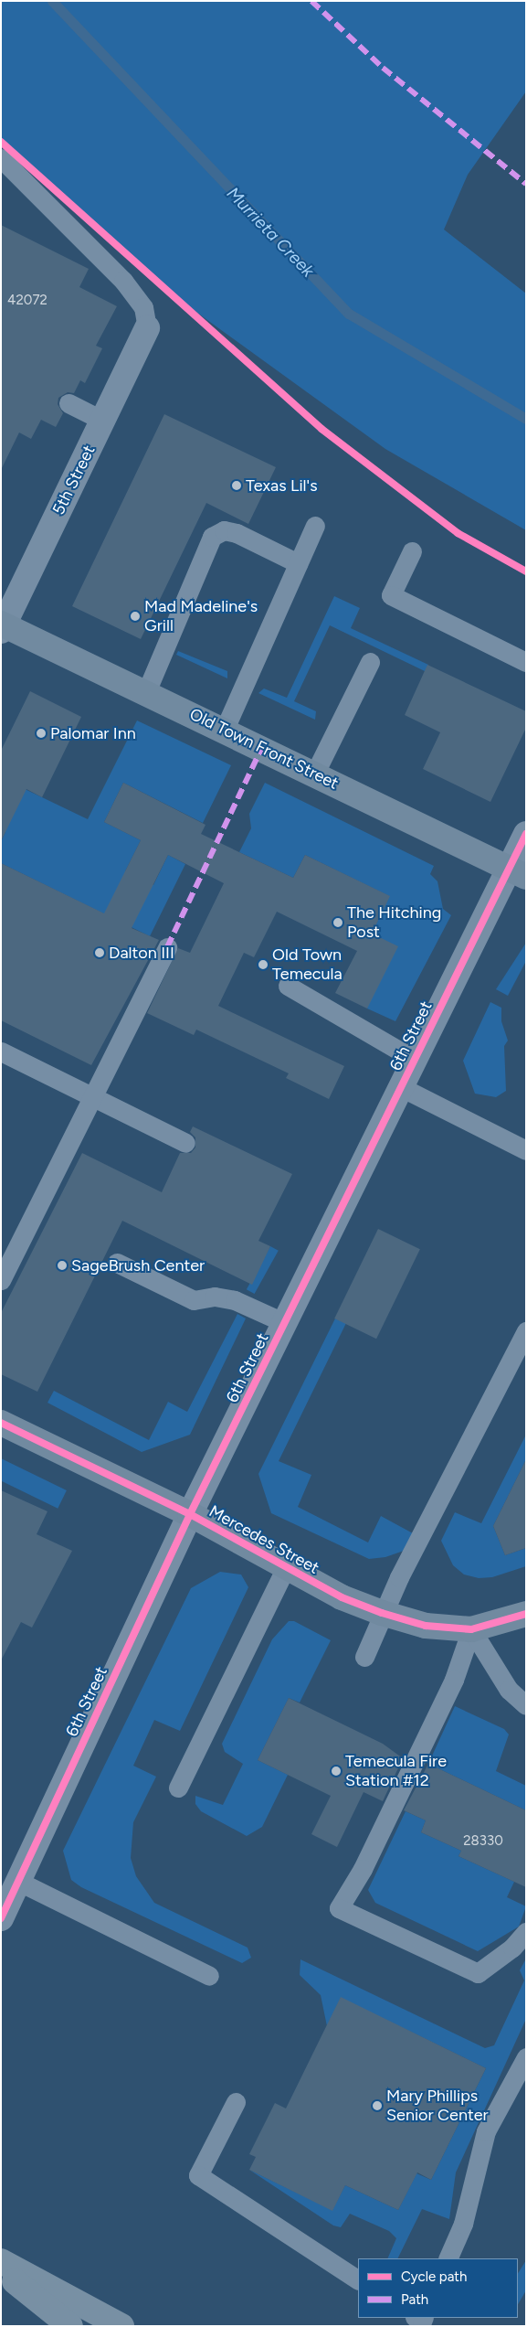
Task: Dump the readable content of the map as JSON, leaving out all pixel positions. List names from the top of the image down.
{
  "streets": {
    "street": [
      "5th Street",
      "Old Town Front Street",
      "6th Street",
      "Mercedes Street"
    ]
  },
  "crossings": [
    ["5th Street", "Old Town Front Street"],
    ["Old Town Front Street", "6th Street"],
    ["6th Street", "Mercedes Street"]
  ],
  "water": ["Murrieta Creek"],
  "places": [
    "Texas Lil's",
    "Mad Madeline's Grill",
    "Palomar Inn",
    "The Hitching Post",
    "Dalton III",
    "Old Town Temecula",
    "SageBrush Center",
    "Temecula Fire Station #12",
    "Mary Phillips Senior Center"
  ],
  "house_numbers": ["42072", "28330"],
  "legend": ["Cycle path", "Path"]
}
